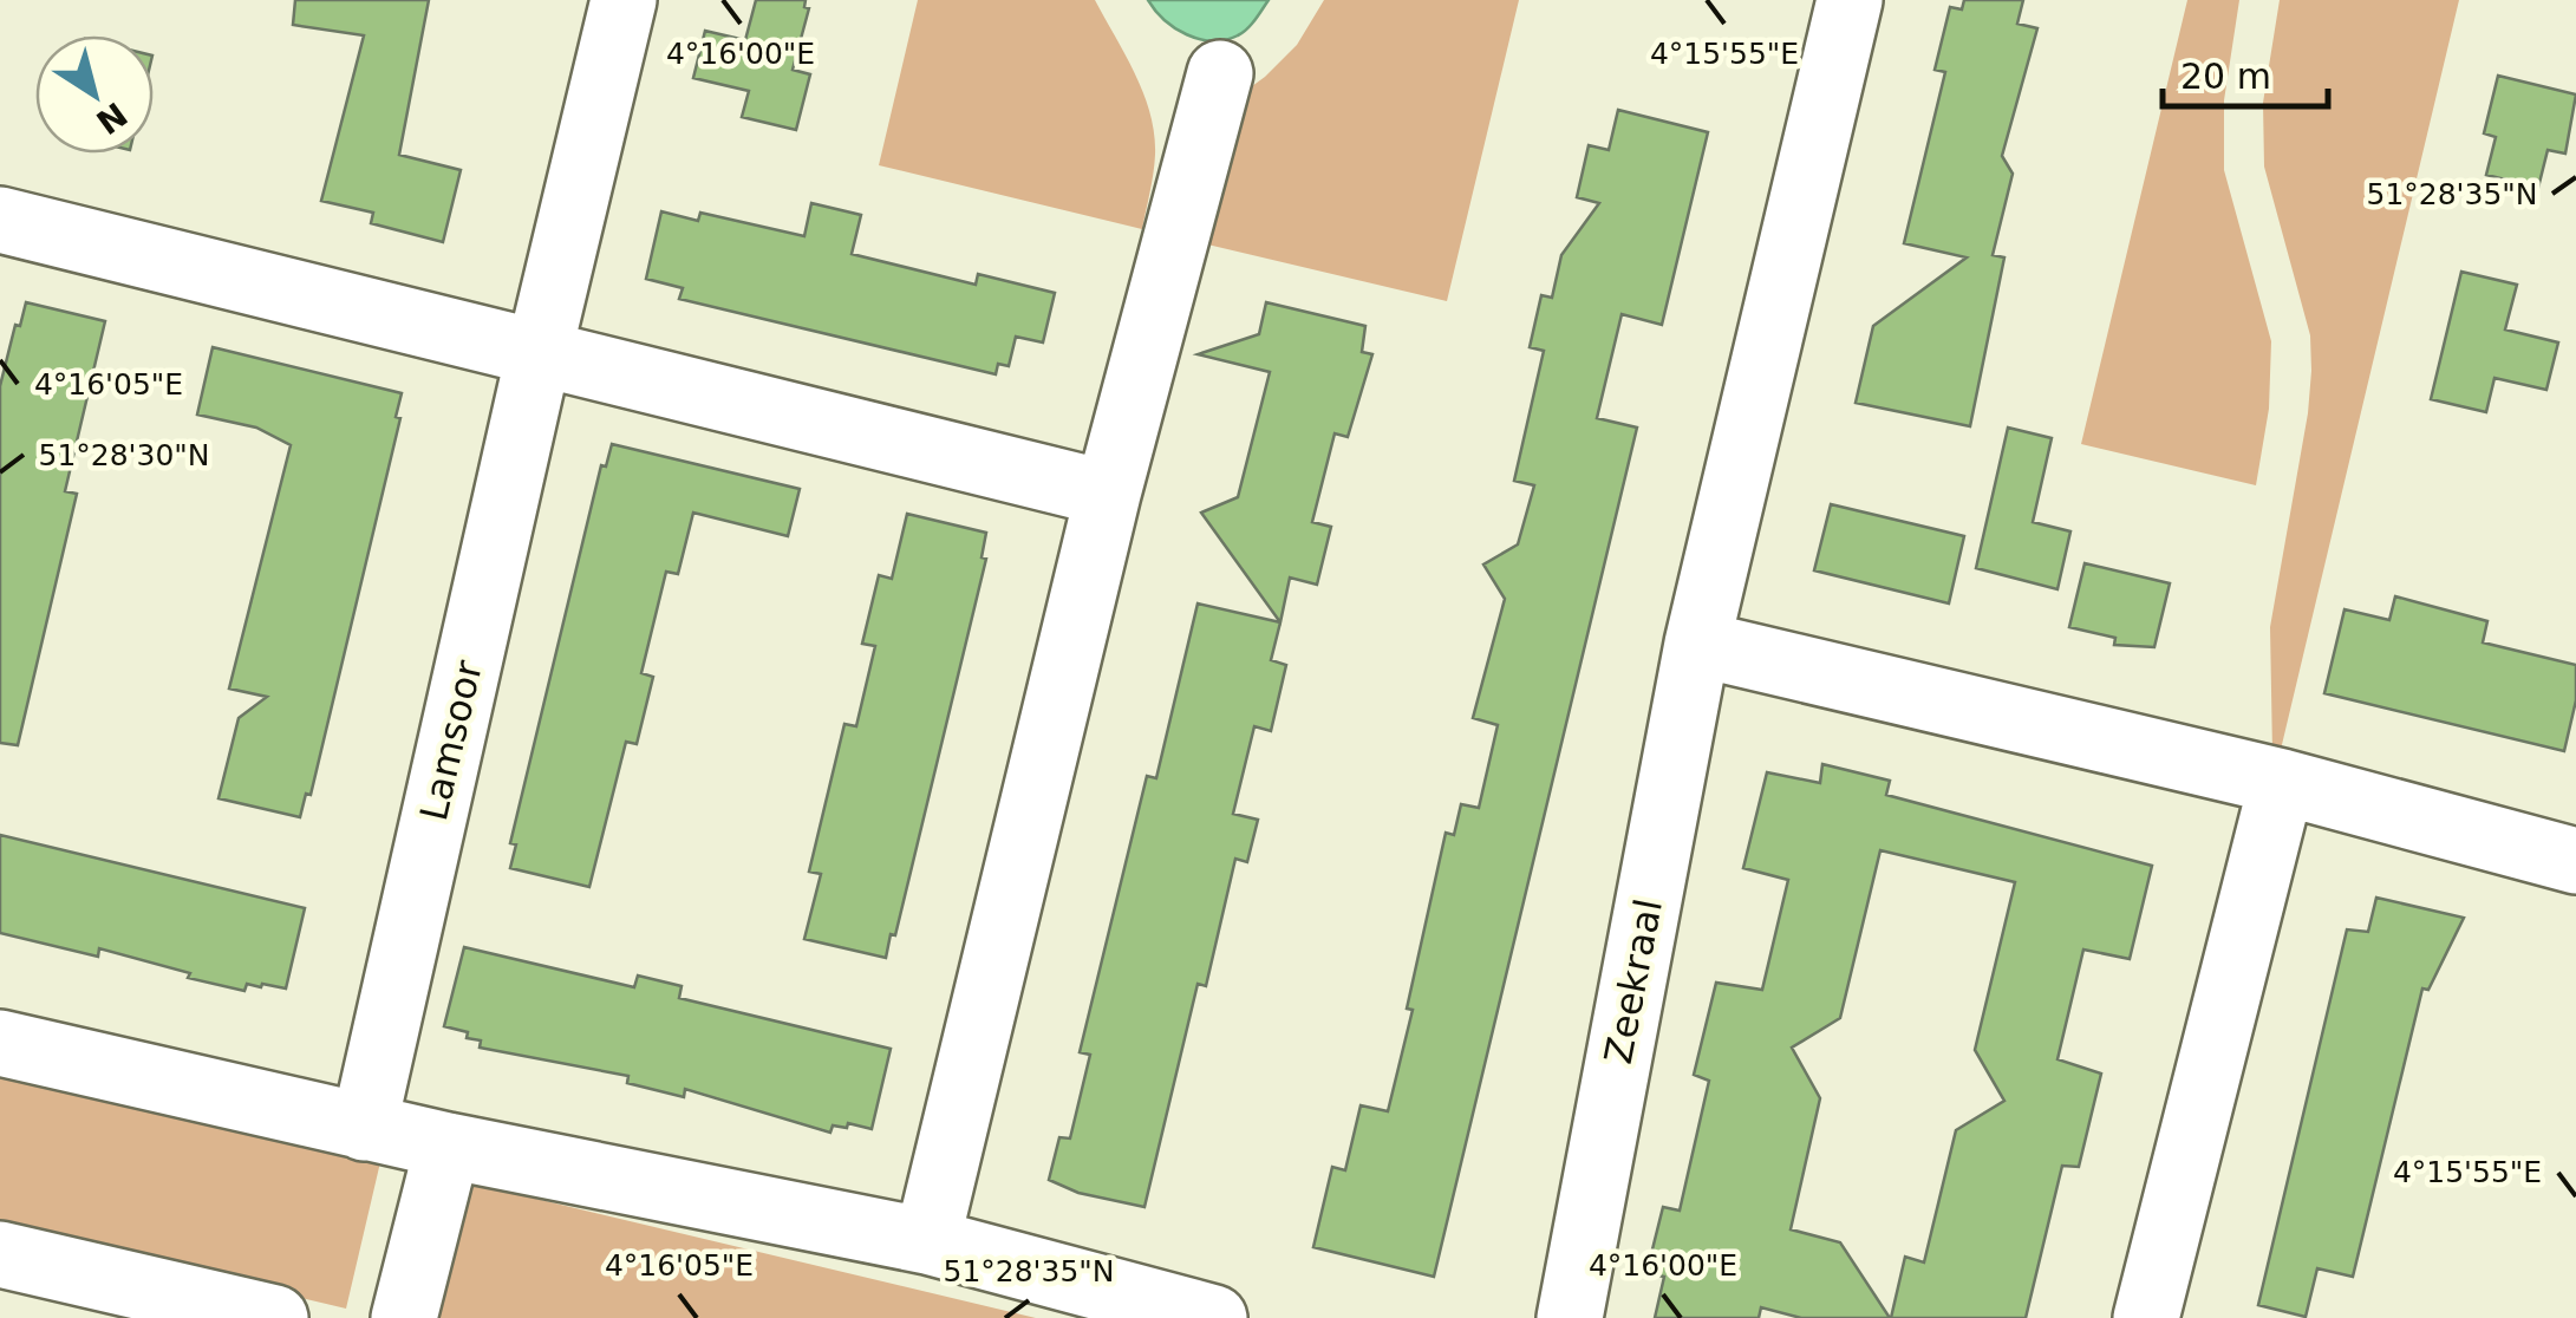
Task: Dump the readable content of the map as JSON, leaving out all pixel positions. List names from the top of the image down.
{
  "streets": {
    "street": ["Lamsoor", "Zeekraal"]
  },
  "scale_bar": "20 m",
  "north": "bottom right",
  "coordinates": [
    "4°16'00\"E",
    "4°15'55\"E",
    "51°28'35\"N",
    "4°16'05\"E",
    "51°28'30\"N"
  ]
}
